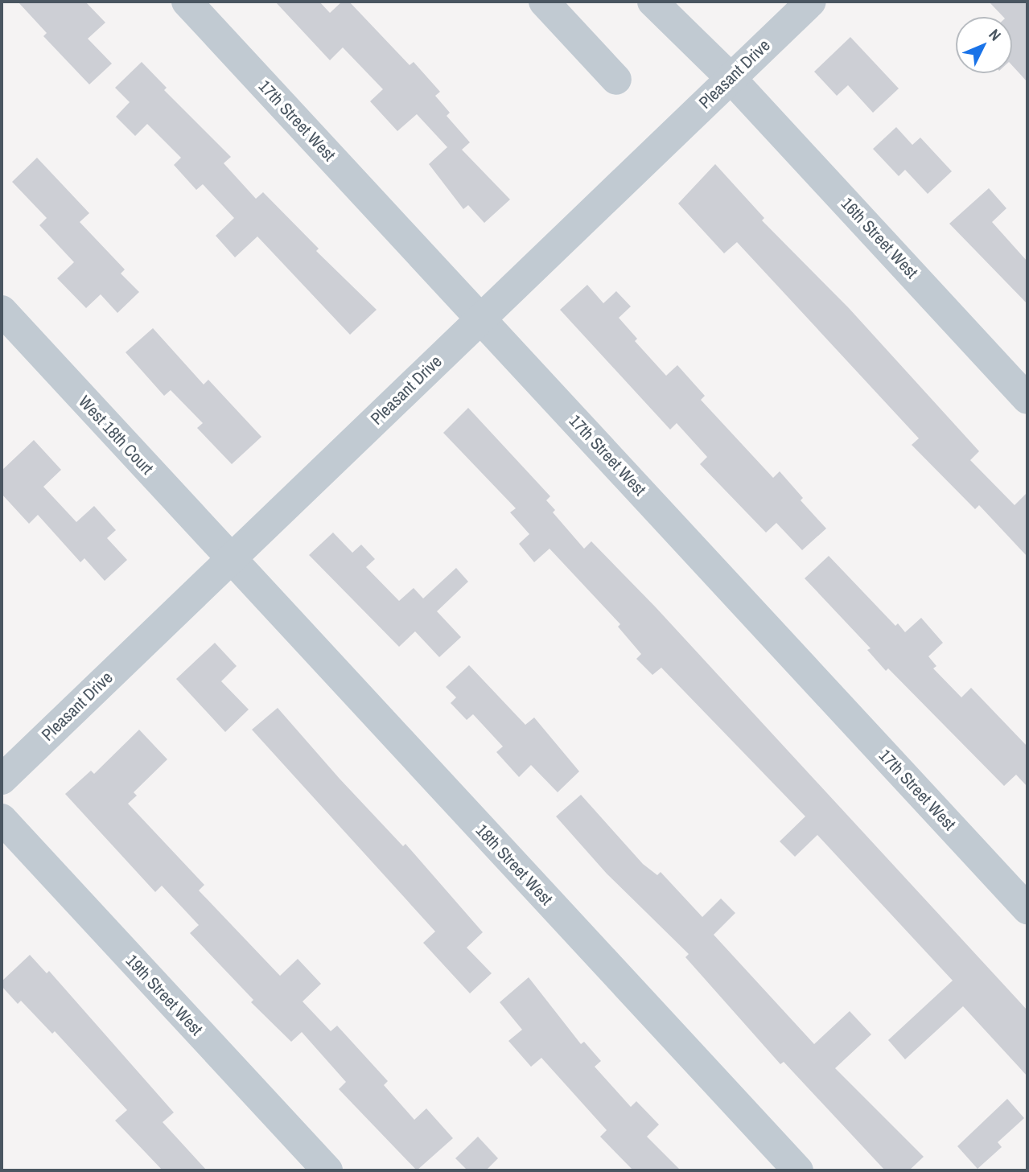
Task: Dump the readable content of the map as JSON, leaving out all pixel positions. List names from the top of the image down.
{
  "streets": {
    "street": [
      "Pleasant Drive",
      "17th Street West",
      "16th Street West",
      "West 18th Court",
      "18th Street West",
      "19th Street West"
    ]
  },
  "crossings": [
    ["Pleasant Drive", "17th Street West"],
    ["Pleasant Drive", "16th Street West"],
    ["Pleasant Drive", "West 18th Court"],
    ["Pleasant Drive", "18th Street West"],
    ["West 18th Court", "18th Street West"]
  ],
  "north": "top right"
}
